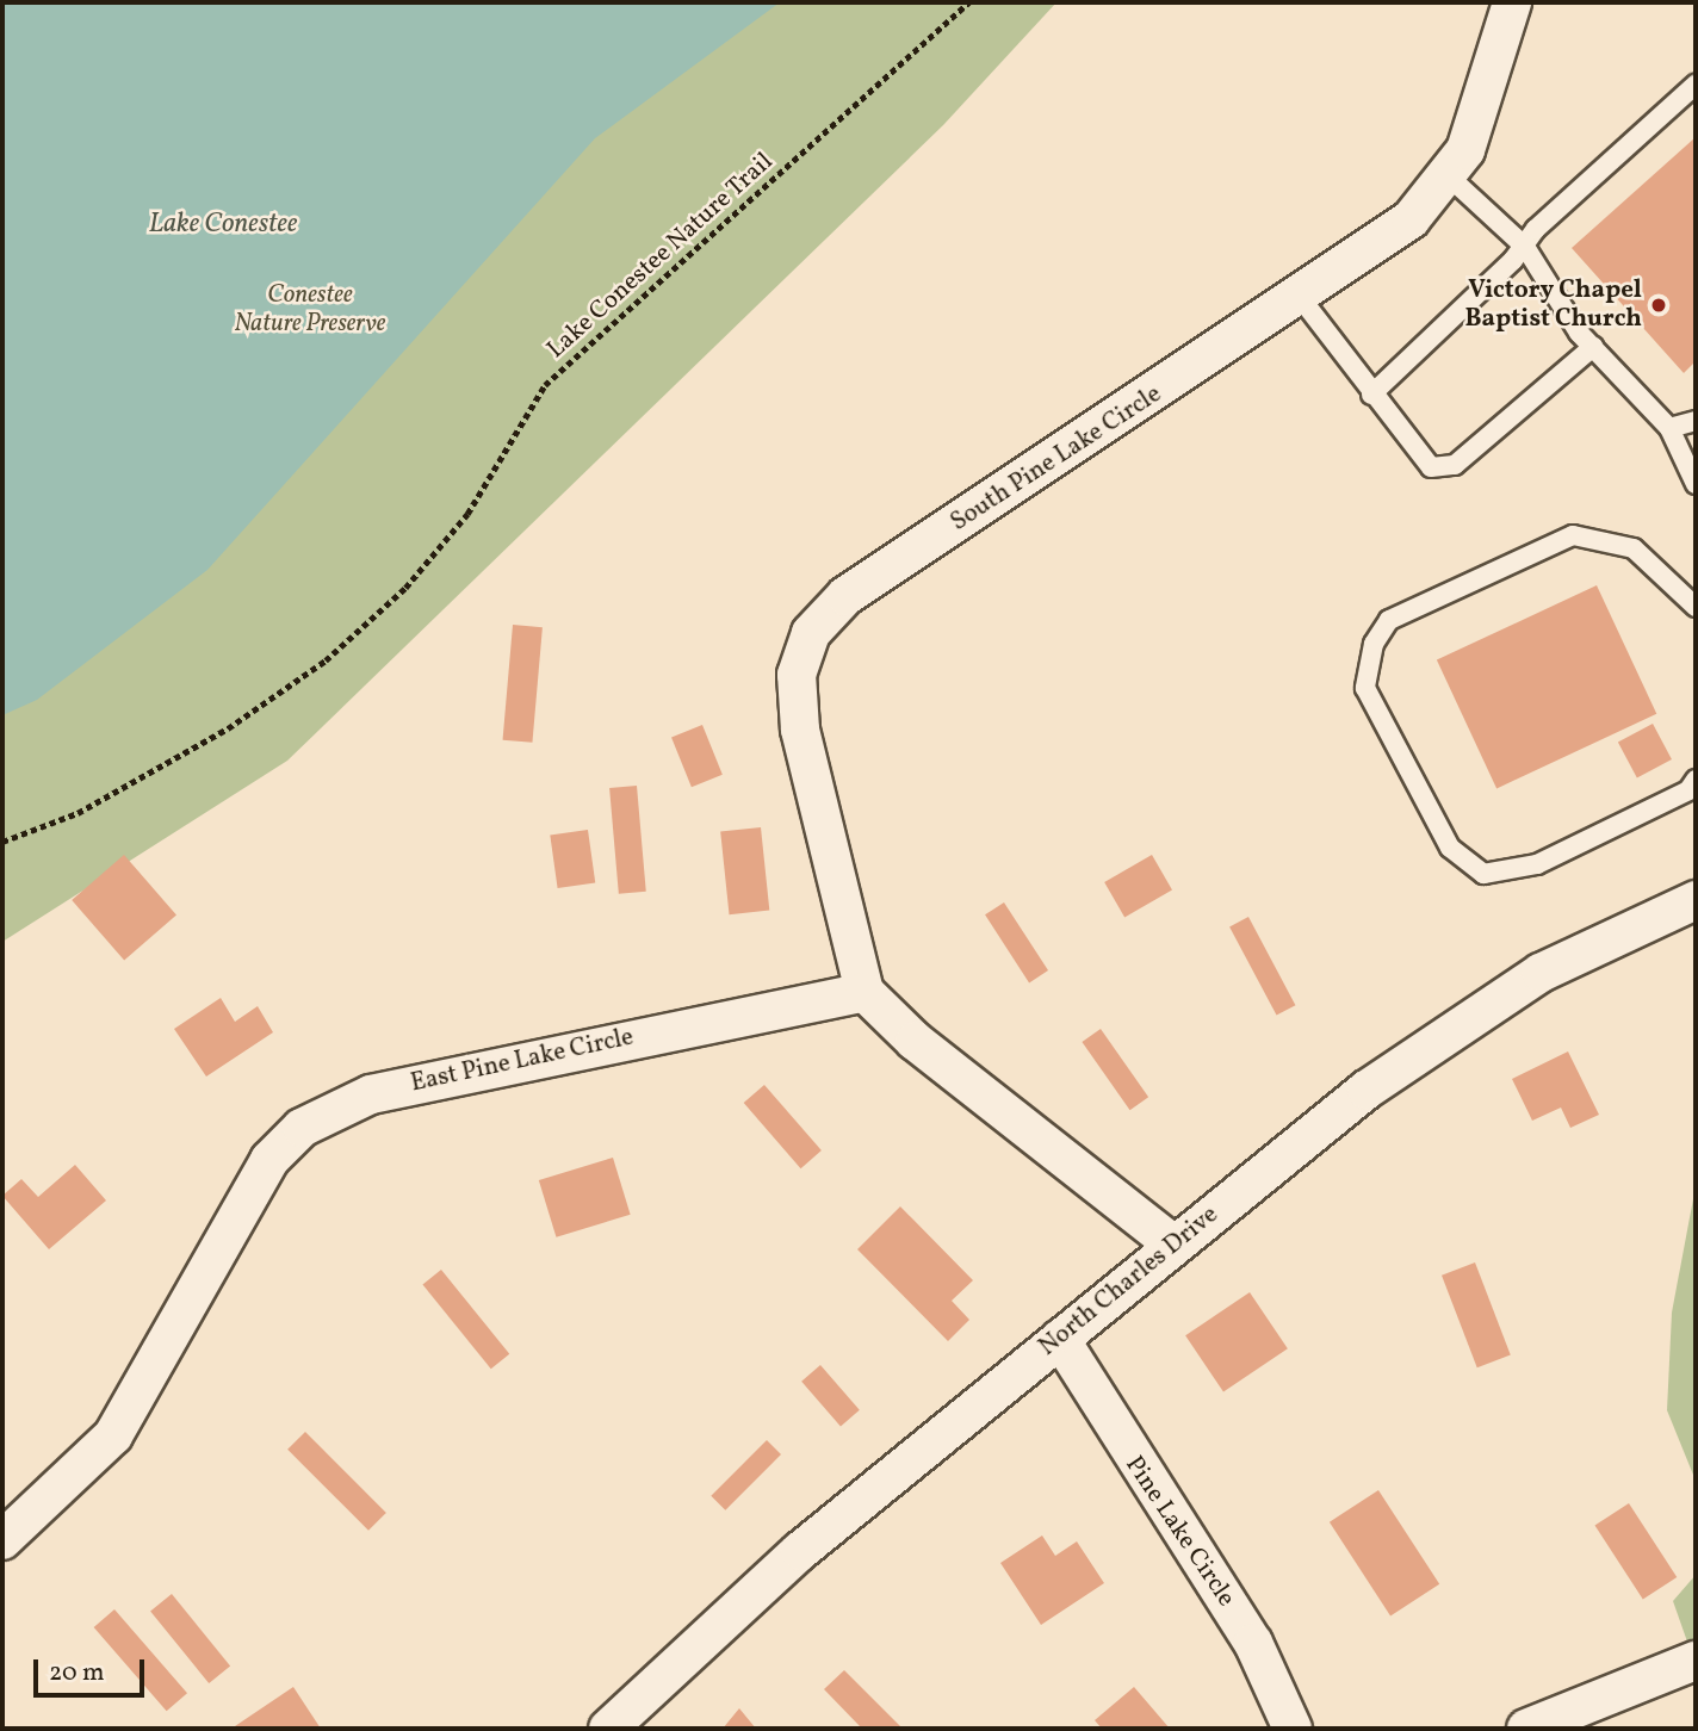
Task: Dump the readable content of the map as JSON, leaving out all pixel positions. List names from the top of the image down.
{
  "streets": {
    "street": [
      "South Pine Lake Circle",
      "East Pine Lake Circle",
      "North Charles Drive",
      "Pine Lake Circle"
    ],
    "path": ["Lake Conestee Nature Trail"]
  },
  "crossings": [
    ["South Pine Lake Circle", "East Pine Lake Circle"],
    ["North Charles Drive", "Pine Lake Circle"]
  ],
  "water": ["Lake Conestee"],
  "parks": ["Conestee Nature Preserve"],
  "places": ["Victory Chapel Baptist Church"],
  "scale_bar": "20 m"
}
